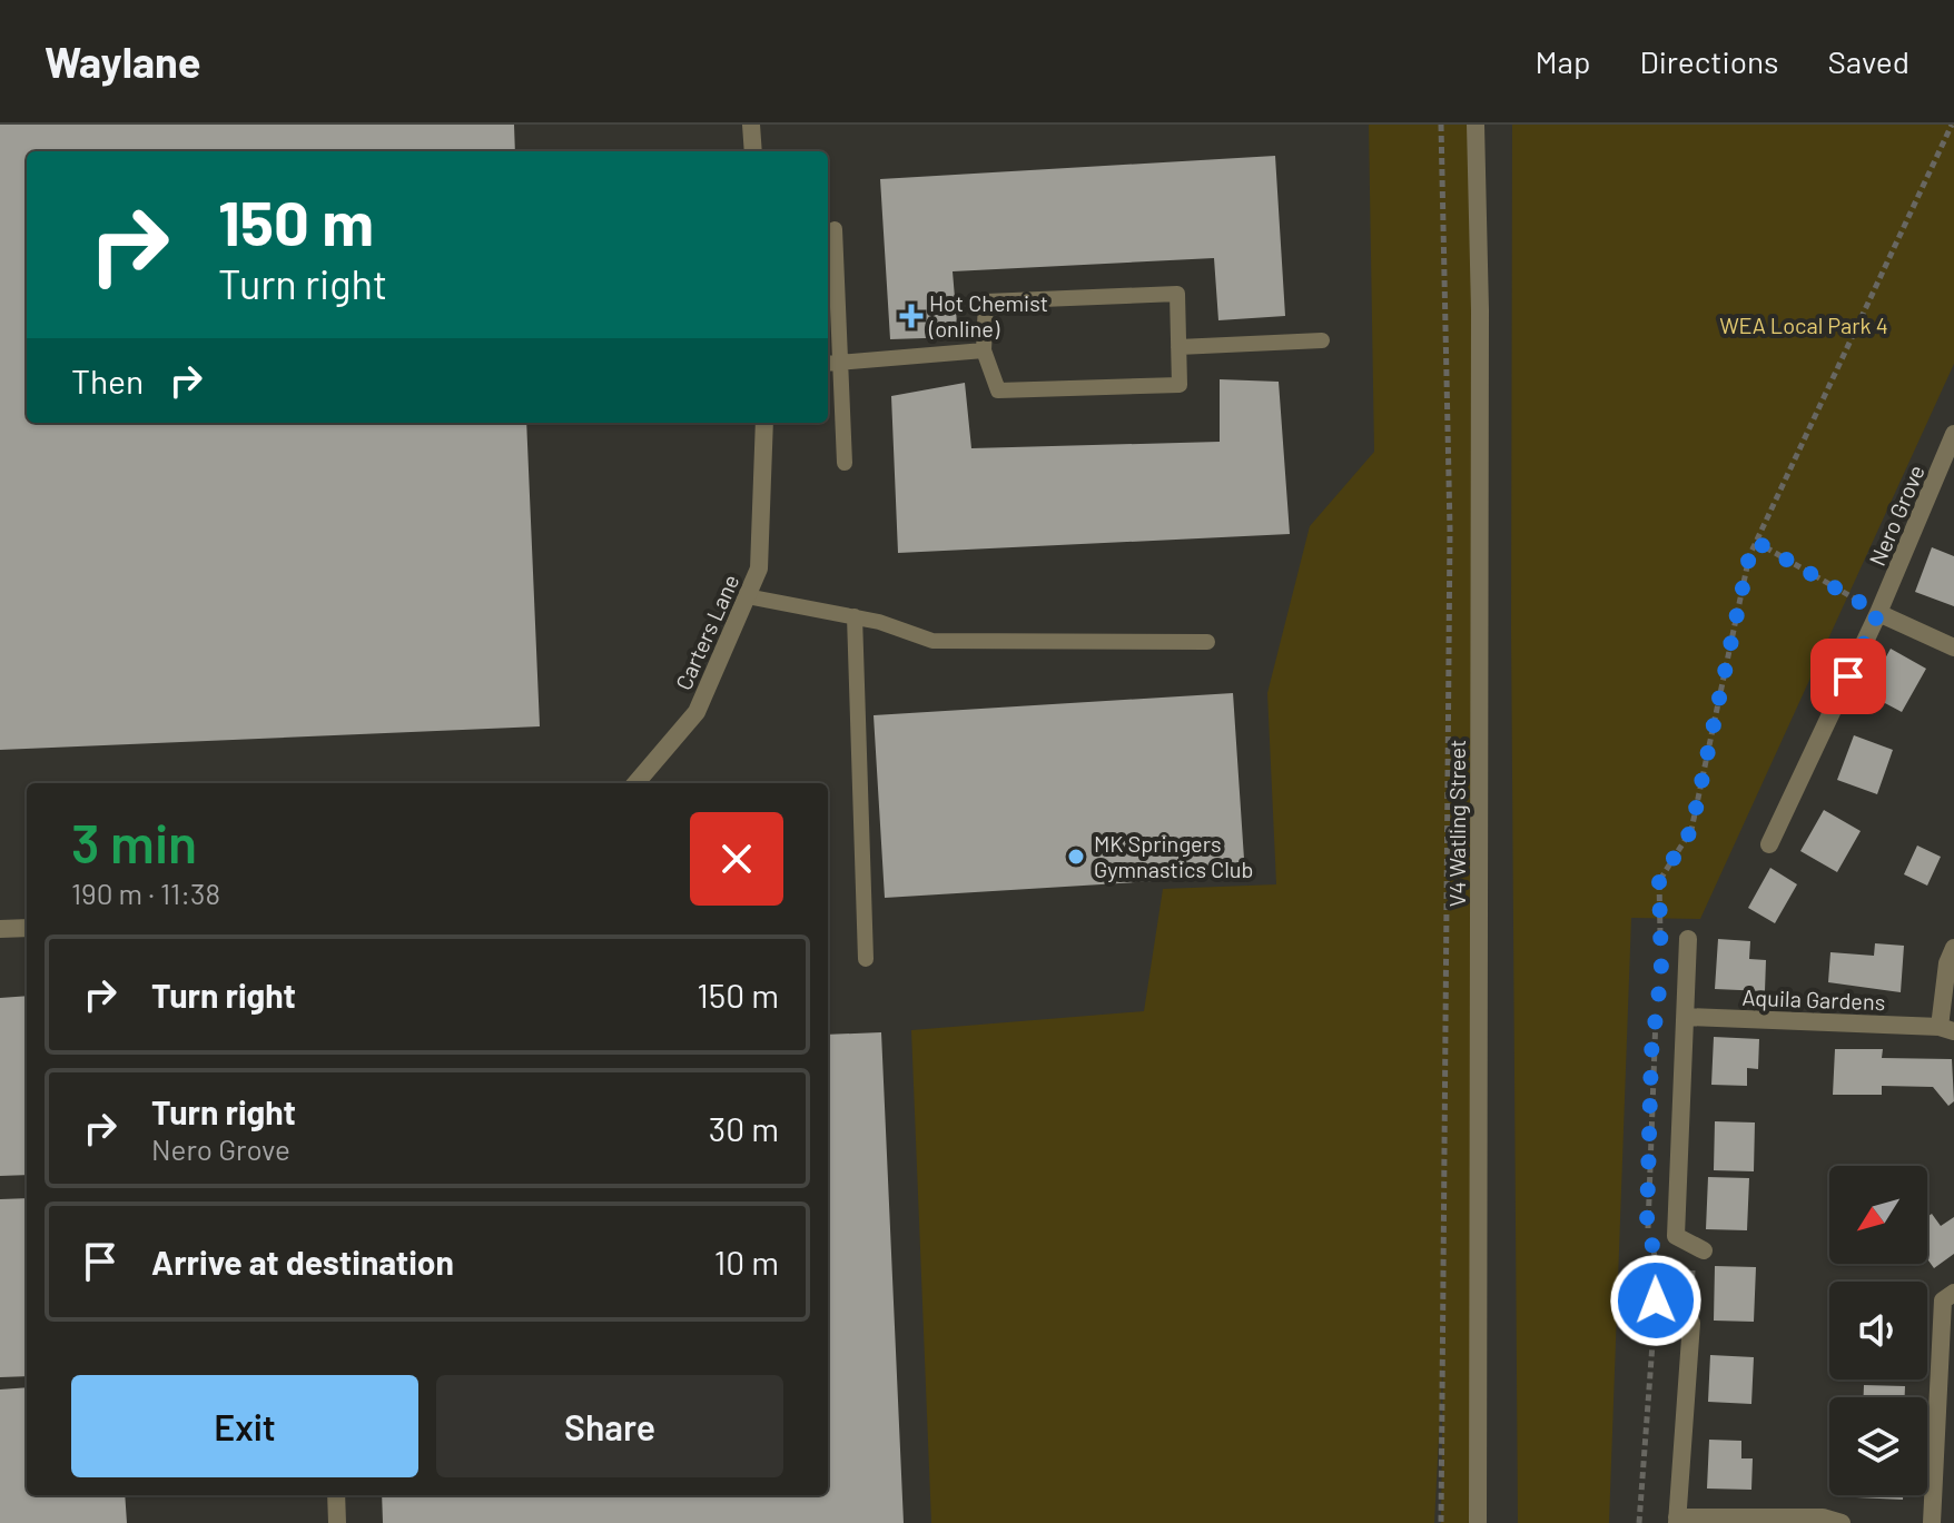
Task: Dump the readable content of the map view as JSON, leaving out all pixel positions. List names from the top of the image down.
{
  "streets": {
    "street": [
      "Nero Grove",
      "Carters Lane",
      "V4 Watling Street",
      "Aquila Gardens"
    ]
  },
  "parks": ["WEA Local Park 4"],
  "places": {
    "health": ["Hot Chemist (online)"],
    "other": ["MK Springers Gymnastics Club"]
  },
  "north": "bottom left",
  "page": {
    "header": "Waylane",
    "nav": ["Map", "Directions", "Saved"],
    "turn": ["150 m", "Turn right"],
    "then": "Then",
    "heading": ["3 min", "190 m · 11:38"],
    "list": [
      {
        "name": "Turn right",
        "value": "150 m"
      },
      {
        "name": "Turn right",
        "note": "Nero Grove",
        "value": "30 m"
      },
      {
        "name": "Arrive at destination",
        "value": "10 m"
      }
    ],
    "buttons": ["Exit", "Share"]
  }
}
